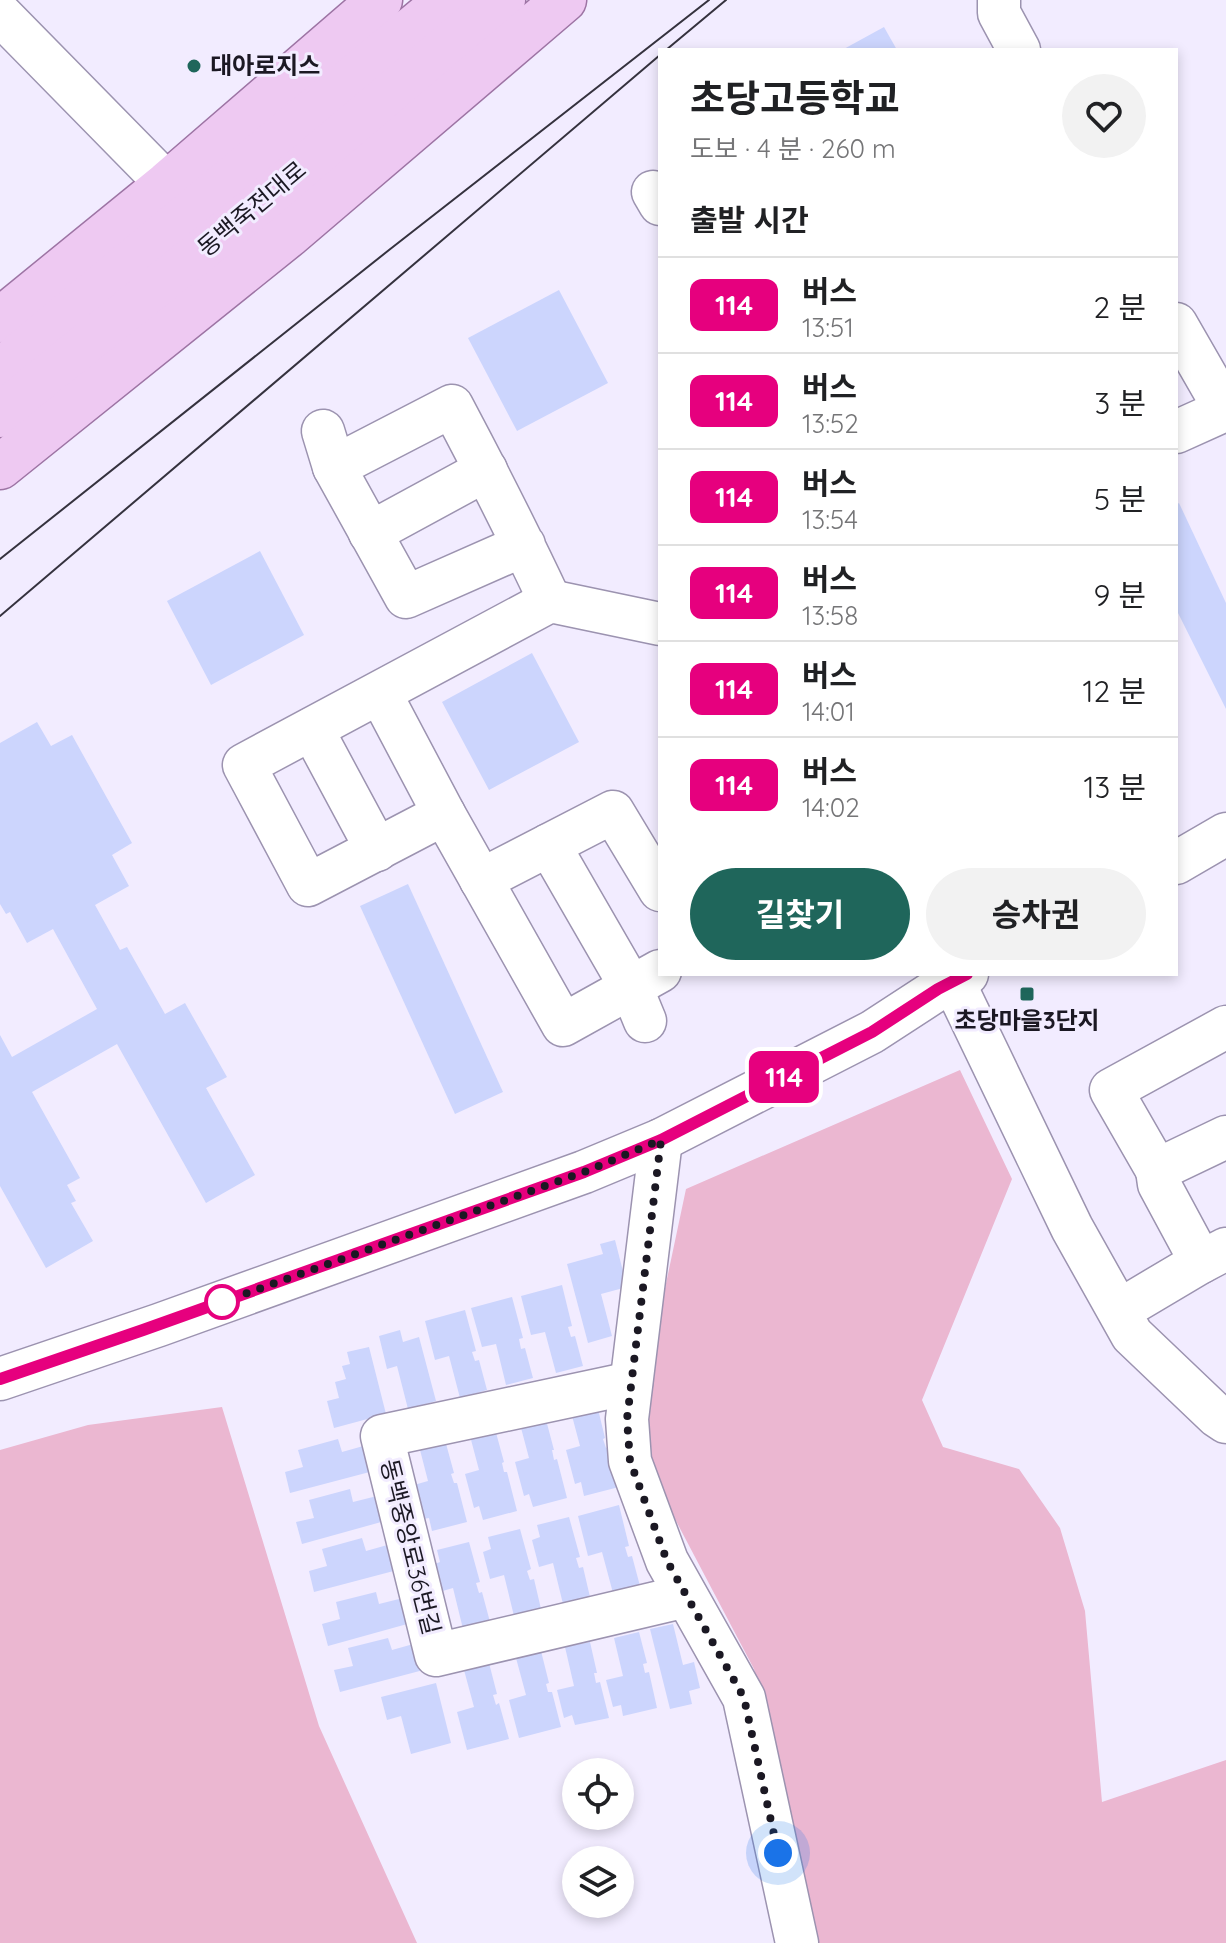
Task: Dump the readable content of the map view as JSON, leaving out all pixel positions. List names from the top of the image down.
{
  "streets": {
    "main road": ["동백죽전대로"],
    "street": ["동백중앙로36번길"]
  },
  "places": {
    "other": ["대아로지스"],
    "transit": ["초당마을3단지"]
  },
  "lines": ["bus line 114"],
  "page": {
    "on_map": "114",
    "heading": [
      ["초당고등학교", "도보 · 4 분 · 260 m"],
      "출발 시간"
    ],
    "list": [
      {
        "mark": "114",
        "name": "버스",
        "note": "13:51",
        "value": "2 분"
      },
      {
        "mark": "114",
        "name": "버스",
        "note": "13:52",
        "value": "3 분"
      },
      {
        "mark": "114",
        "name": "버스",
        "note": "13:54",
        "value": "5 분"
      },
      {
        "mark": "114",
        "name": "버스",
        "note": "13:58",
        "value": "9 분"
      },
      {
        "mark": "114",
        "name": "버스",
        "note": "14:01",
        "value": "12 분"
      },
      {
        "mark": "114",
        "name": "버스",
        "note": "14:02",
        "value": "13 분"
      }
    ],
    "buttons": ["길찾기", "승차권"]
  }
}
